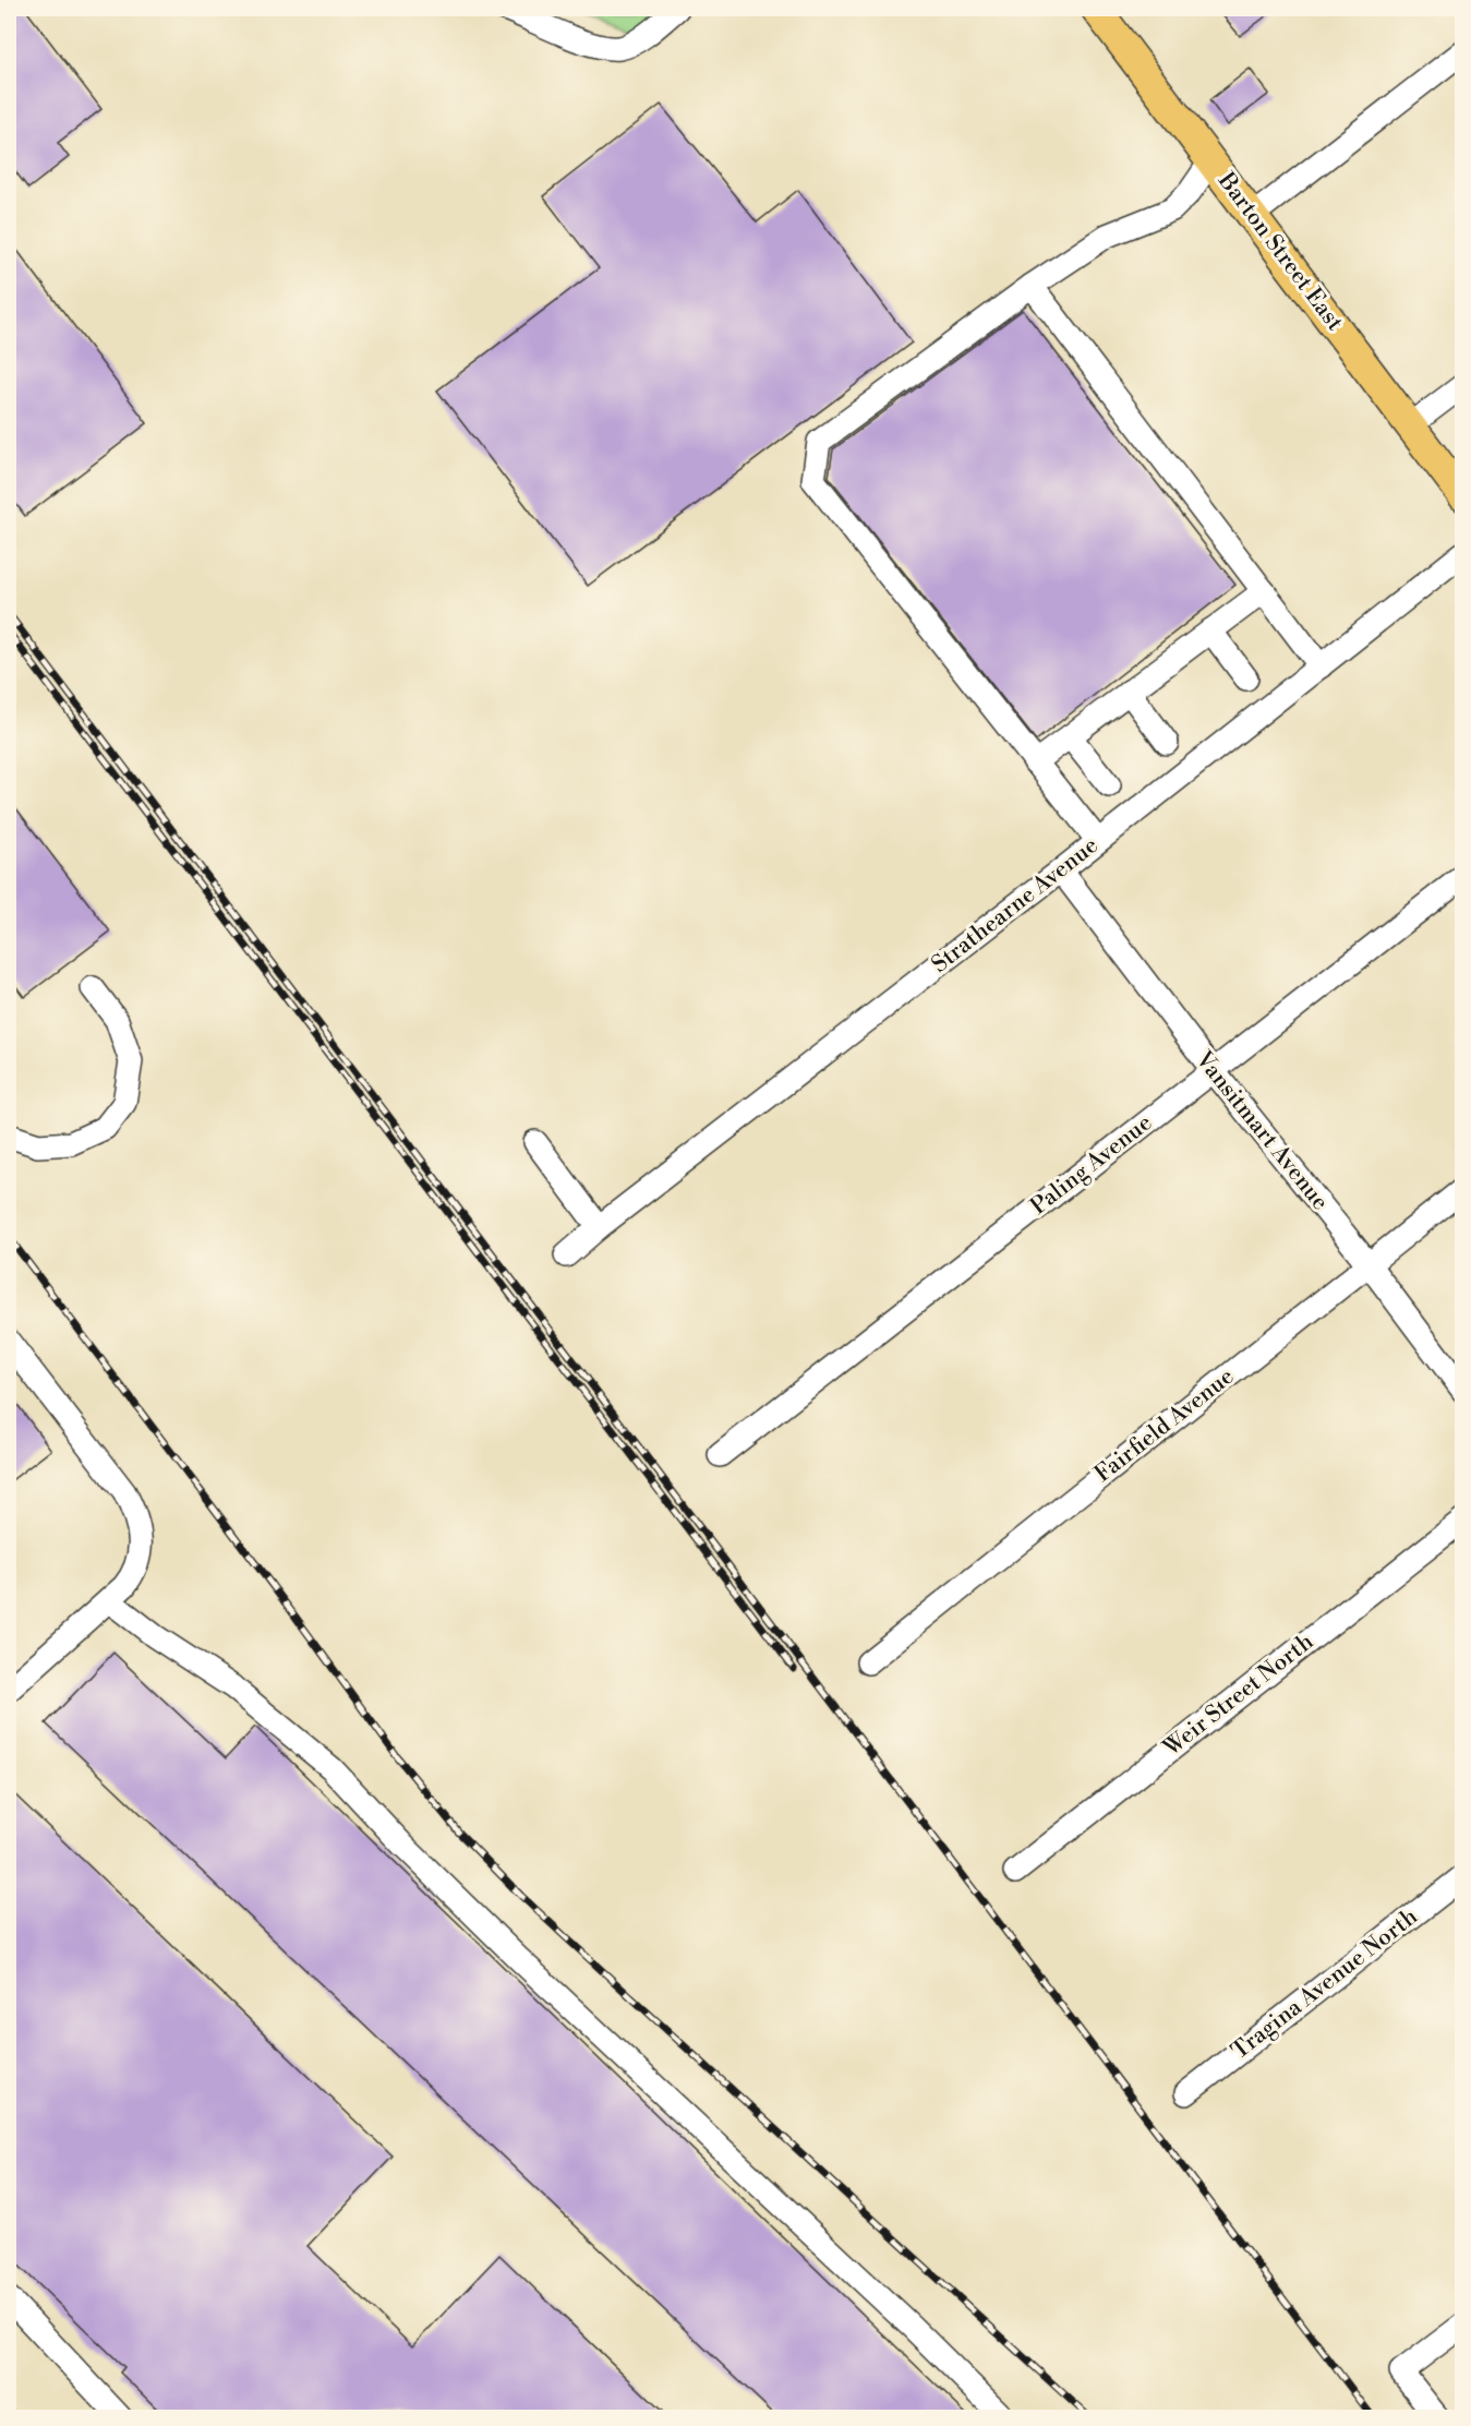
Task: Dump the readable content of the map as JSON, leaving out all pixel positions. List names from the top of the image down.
{
  "streets": {
    "main road": ["Barton Street East"],
    "street": [
      "Strathearne Avenue",
      "Vansitmart Avenue",
      "Paling Avenue",
      "Fairfield Avenue",
      "Weir Street North",
      "Tragina Avenue North"
    ]
  },
  "crossings": [
    ["Strathearne Avenue", "Vansitmart Avenue"],
    ["Vansitmart Avenue", "Paling Avenue"],
    ["Vansitmart Avenue", "Fairfield Avenue"]
  ]
}
